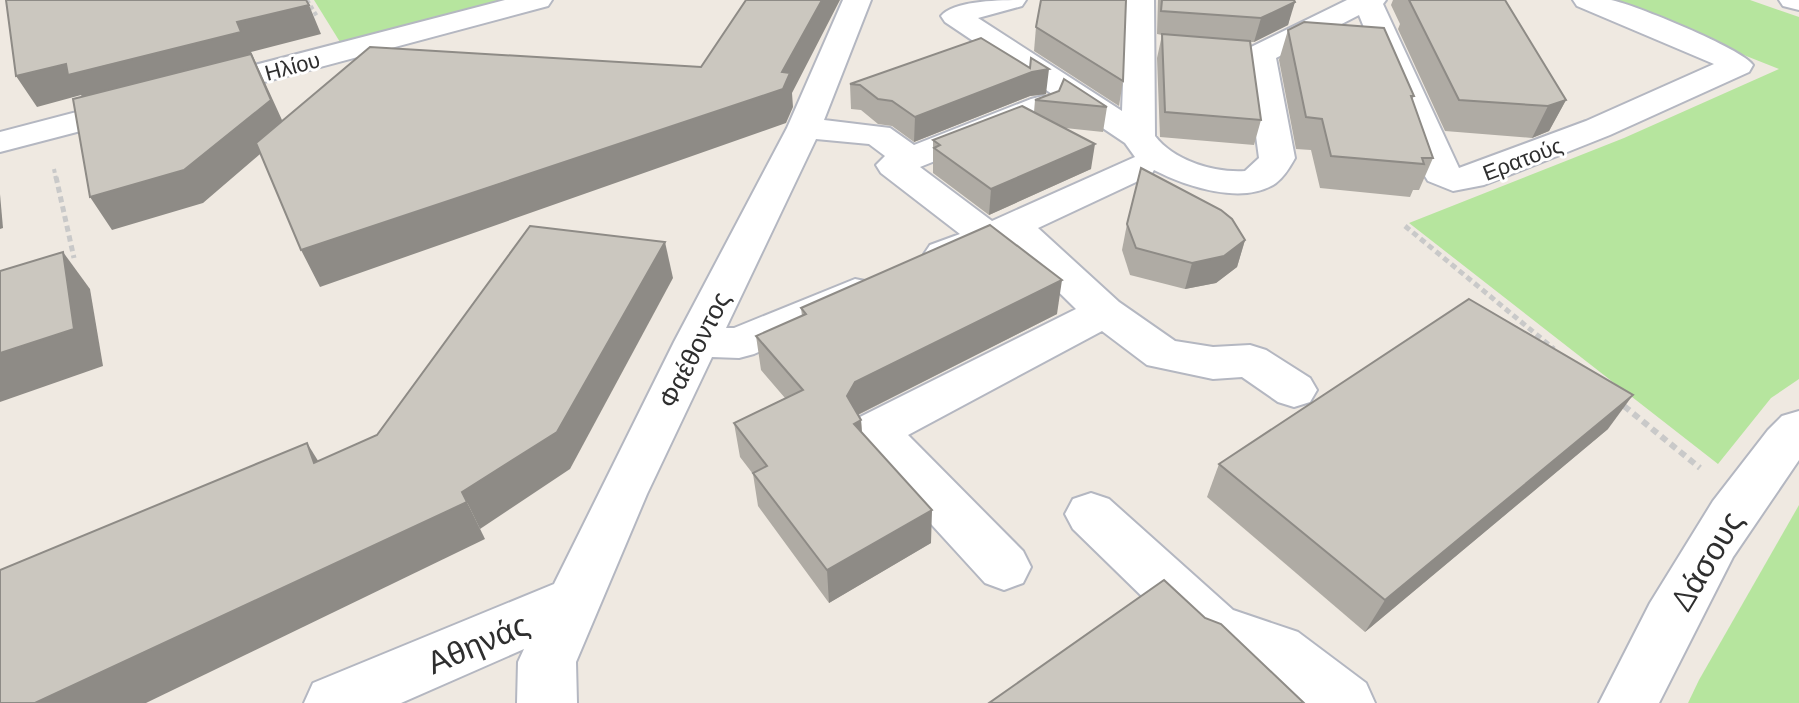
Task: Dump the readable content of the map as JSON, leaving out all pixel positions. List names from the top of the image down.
{
  "streets": {
    "street": [
      "Ηλίου",
      "Ερατούς",
      "Φαέθοντος",
      "Δάσους",
      "Αθηνάς"
    ]
  },
  "crossings": [
    ["Φαέθοντος", "Αθηνάς"]
  ]
}
